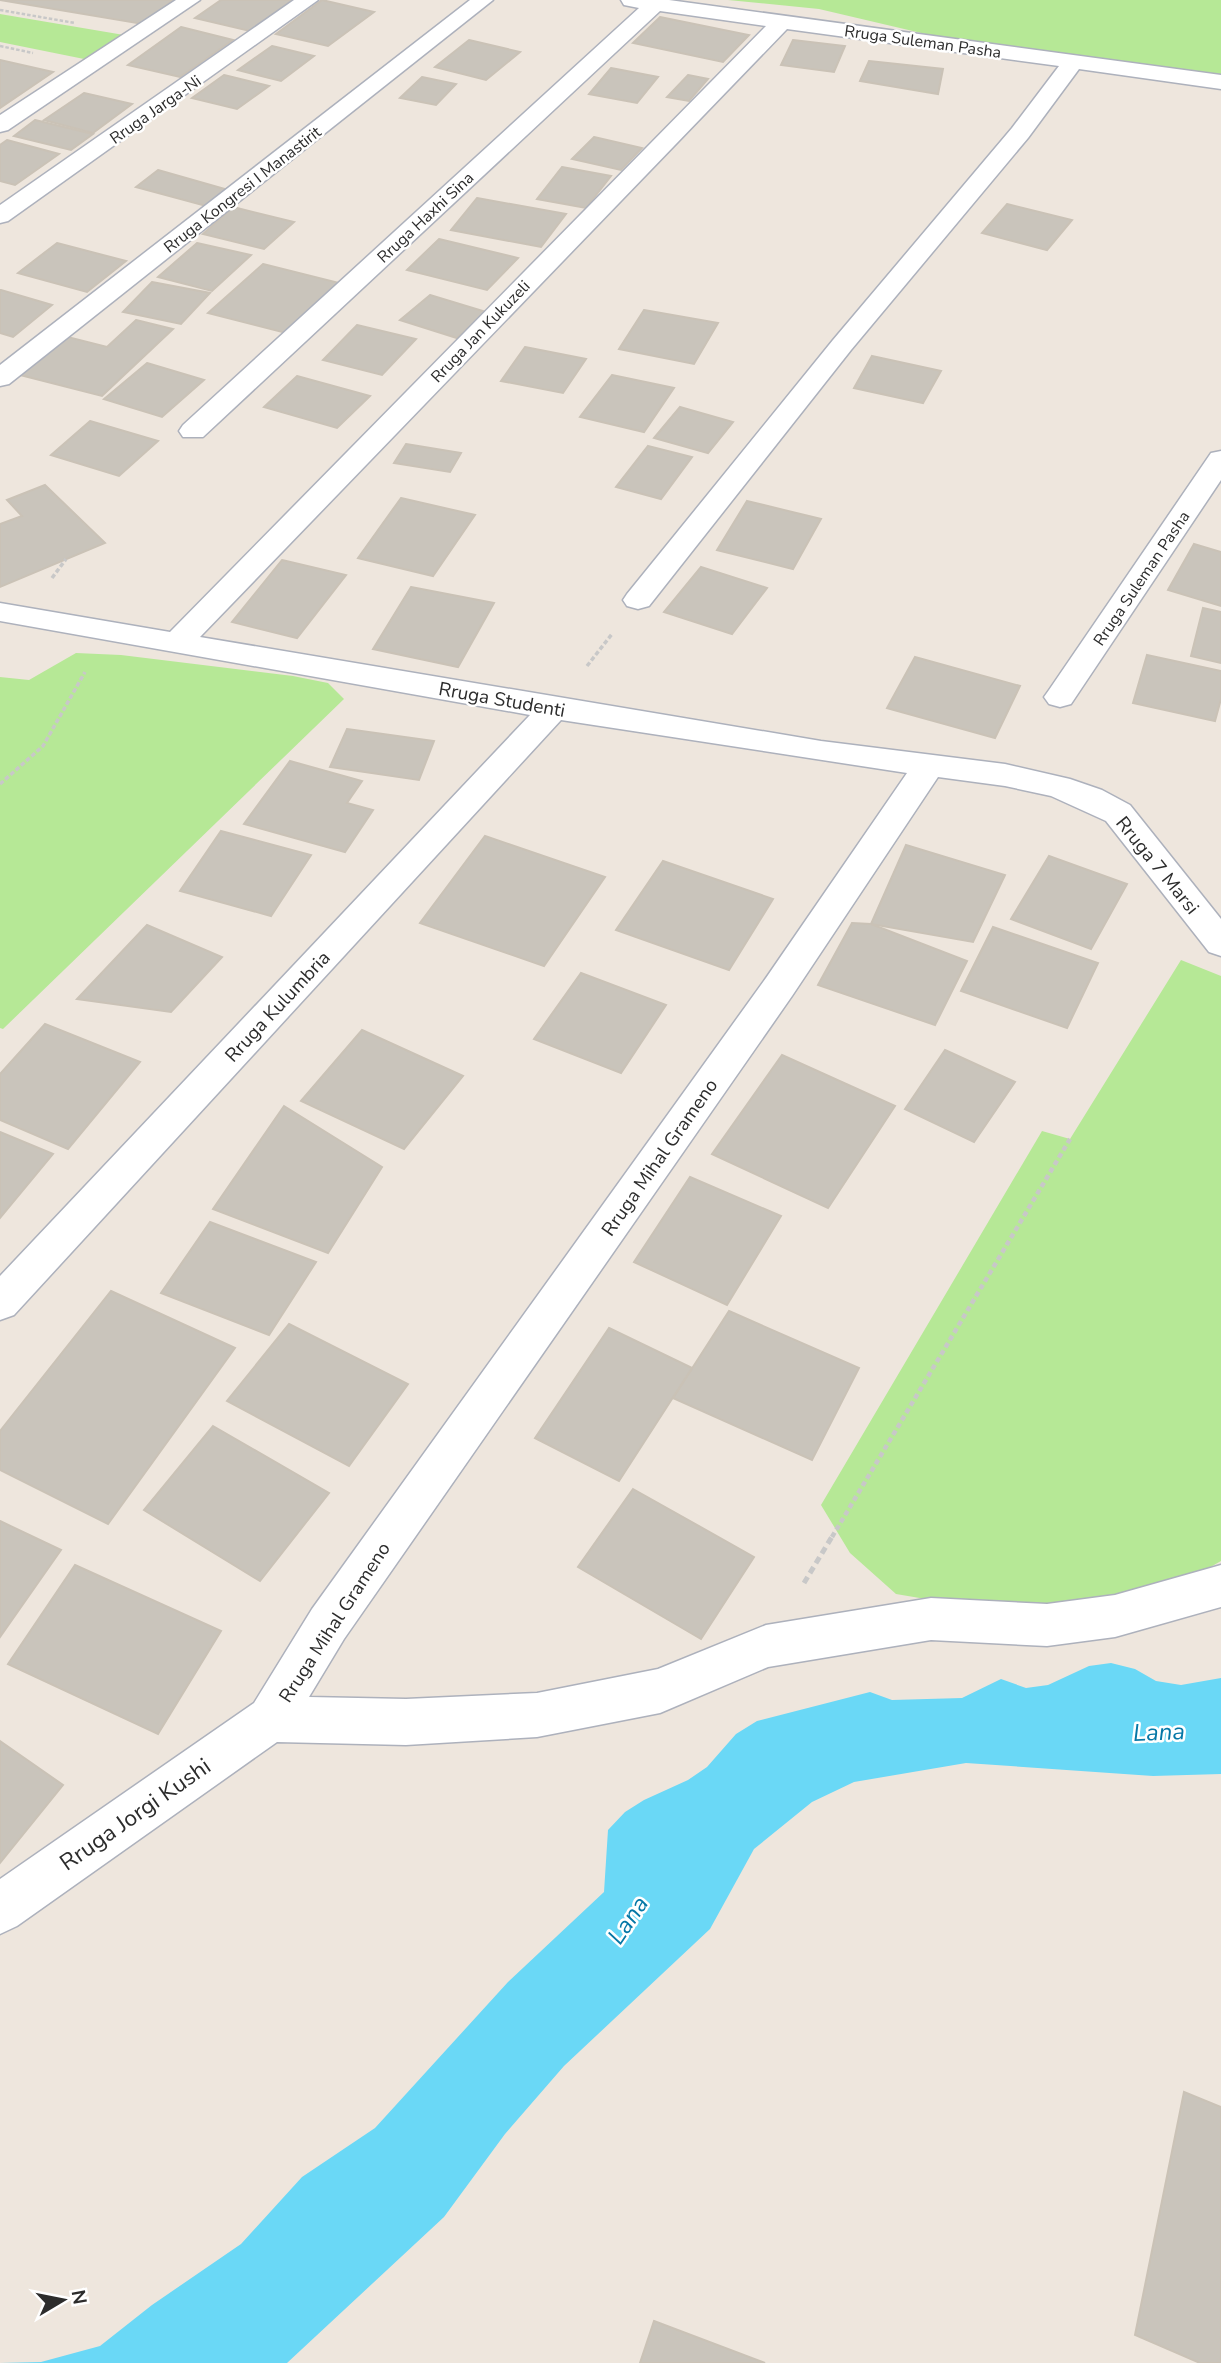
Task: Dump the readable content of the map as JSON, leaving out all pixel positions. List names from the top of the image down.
{
  "streets": {
    "street": [
      "Rruga Suleman Pasha",
      "Rruga Jarga-Ni",
      "Rruga Kongresi I Manastirit",
      "Rruga Haxhi Sina",
      "Rruga Jan Kukuzeli",
      "Rruga Studenti",
      "Rruga 7 Marsi",
      "Rruga Kulumbria",
      "Rruga Mihal Grameno",
      "Rruga Jorgi Kushi"
    ]
  },
  "crossings": [
    ["Rruga Suleman Pasha", "Rruga Haxhi Sina"],
    ["Rruga Suleman Pasha", "Rruga Jan Kukuzeli"],
    ["Rruga Jan Kukuzeli", "Rruga Studenti"],
    ["Rruga Studenti", "Rruga 7 Marsi"],
    ["Rruga Studenti", "Rruga Kulumbria"],
    ["Rruga Studenti", "Rruga Mihal Grameno"],
    ["Rruga Mihal Grameno", "Rruga Jorgi Kushi"]
  ],
  "water": ["Lana"],
  "north": "right"
}
